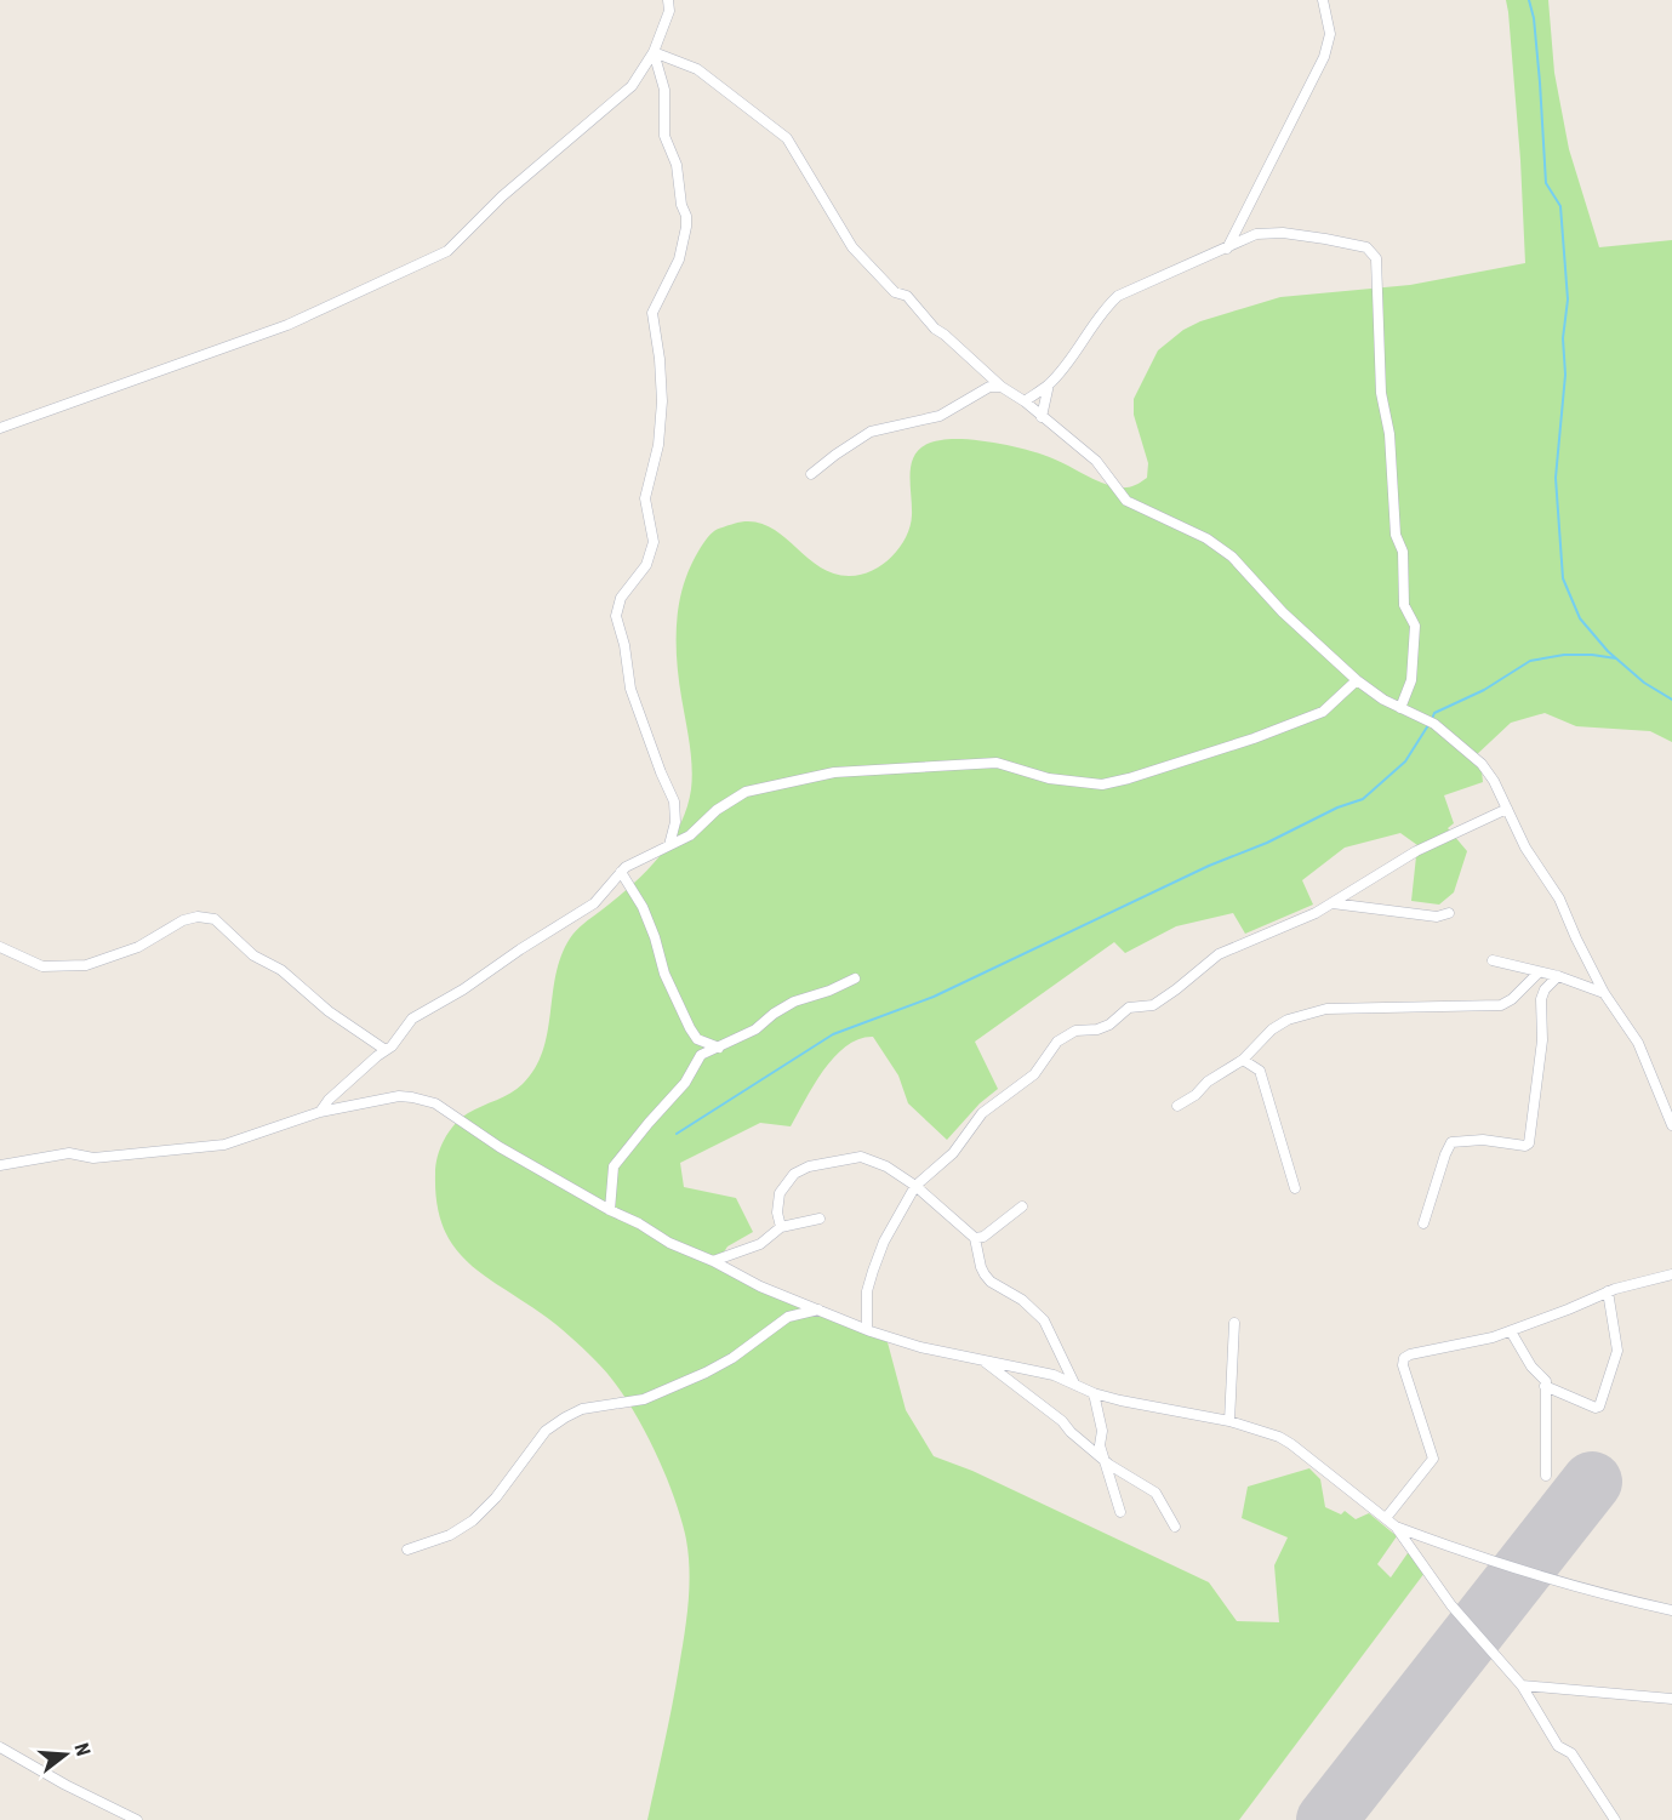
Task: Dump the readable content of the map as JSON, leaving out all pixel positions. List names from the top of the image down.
{
  "north": "right"
}
